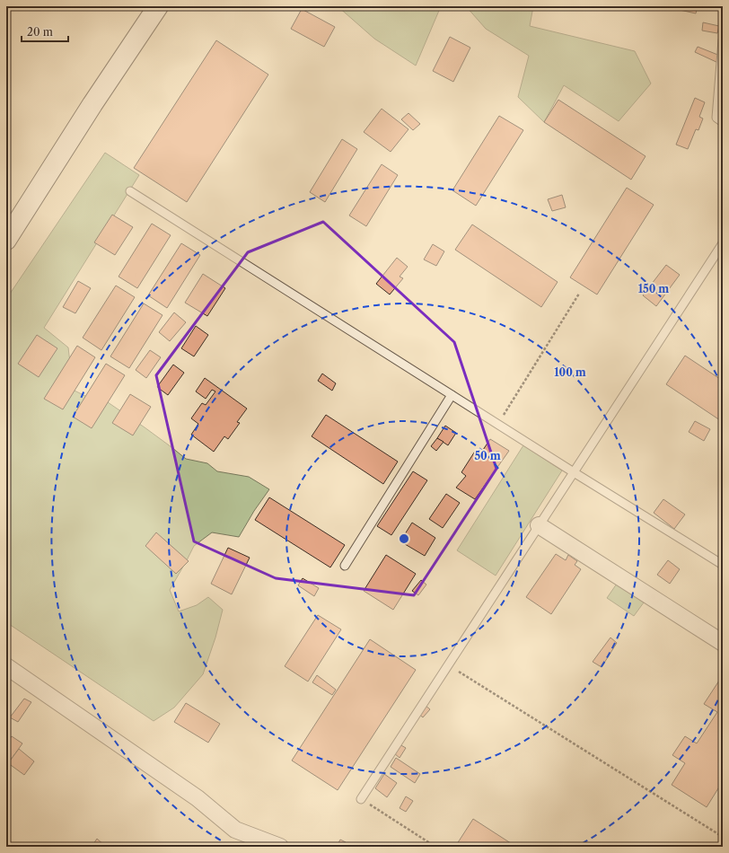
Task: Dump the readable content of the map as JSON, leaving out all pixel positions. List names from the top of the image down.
{
  "scale_bar": "20 m",
  "rings": ["150 m", "100 m", "50 m"]
}
